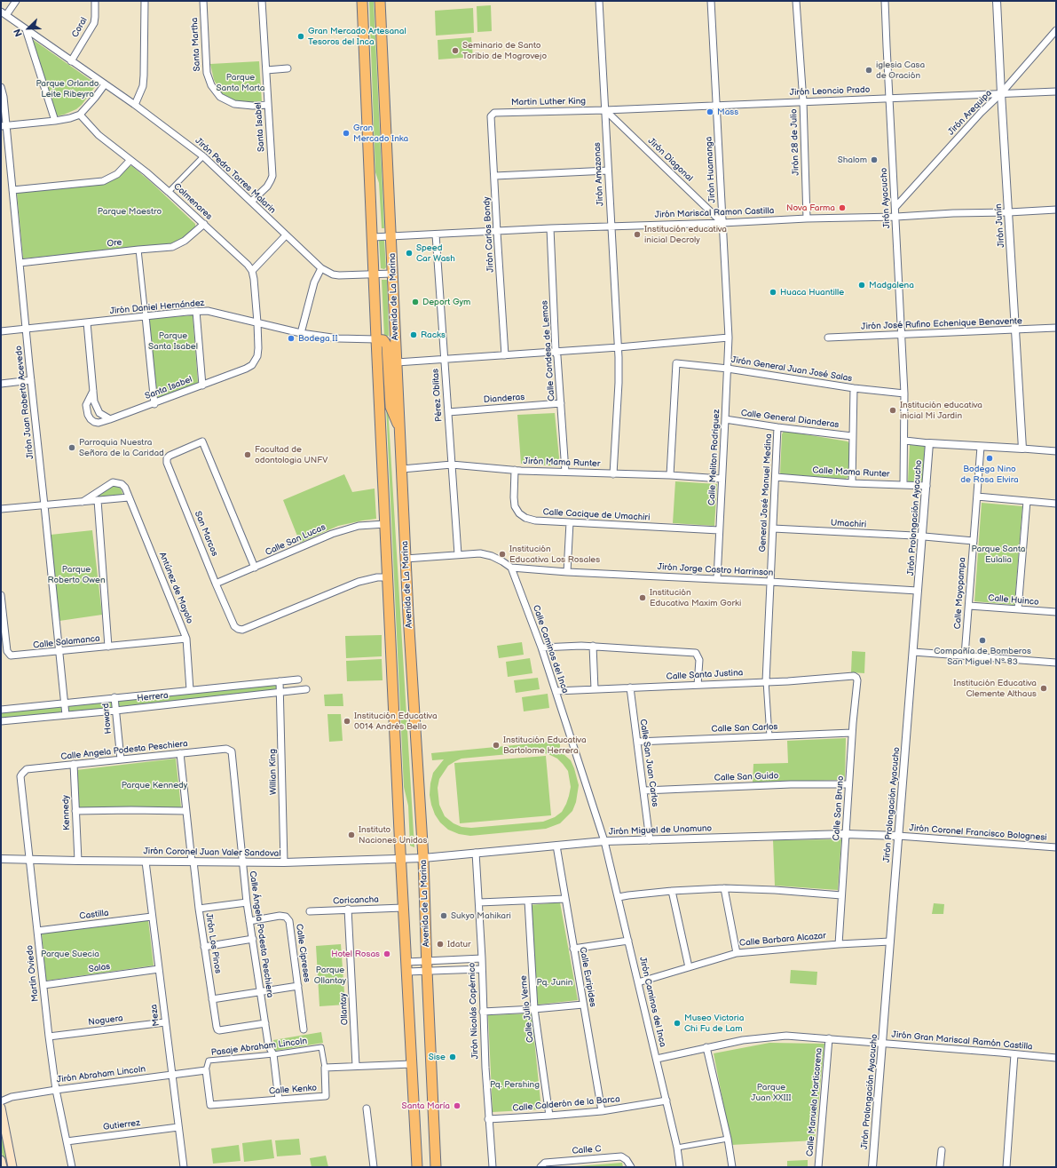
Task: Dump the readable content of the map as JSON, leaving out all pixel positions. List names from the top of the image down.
{
  "streets": {
    "main road": ["Avenida de La Marina"],
    "street": [
      "Coral",
      "Santa Martha",
      "Jirón Leoncio Prado",
      "Martin Luther King",
      "Jirón Arequipa",
      "Santa Isabel",
      "Jirón 28 de Julio",
      "Jirón Diagonal",
      "Jirón Huamanga",
      "Jirón Amazonas",
      "Jirón Pedro Torres Malarin",
      "Jirón Ayacucho",
      "Colmenares",
      "Jirón Mariscal Ramon Castilla",
      "Jirón Junín",
      "Jirón Carlos Bondy",
      "Ore",
      "Jirón Daniel Hernández",
      "Jirón José Rufino Echenique Benavente",
      "Calle Condesa de Lemos",
      "Jirón General Juan José Salas",
      "Pérez Oblitas",
      "Dianderas",
      "Jirón Juan Roberto Acevedo",
      "Calle General Dianderas",
      "Calle Meliton Rodriguez",
      "Jirón Mama Runter",
      "Calle Mama Runter",
      "General José Manuel Medina",
      "Calle Cacique de Umachiri",
      "Jirón Prolongación Ayacucho",
      "Umachiri",
      "San Marcos",
      "Calle San Lucas",
      "Jirón Jorge Castro Harrinson",
      "Antúnez de Mayolo",
      "Calle Moyopampa",
      "Calle Huinco",
      "Calle Salamanca",
      "Calle Caminos del Inca",
      "Calle Santa Justina",
      "Herrera",
      "Howard",
      "Calle San Carlos",
      "Calle Angela Podesta Peschiera",
      "Calle San Juan Carlos",
      "Willian King",
      "Calle San Guido",
      "Calle San Bruno",
      "Kennedy",
      "Jirón Miguel de Unamuno",
      "Jirón Coronel Francisco Bolognesi",
      "Jirón Coronel Juan Valer Sandoval",
      "Coricancha",
      "Castilla",
      "Calle Ángela Podesta Peschiera",
      "Calle Barbara Alcazar",
      "Jirón Los Pinos",
      "Calle Cipreses",
      "Salas",
      "Martín Oviedo",
      "Calle Euripides",
      "Jirón Caminos del Inca",
      "Ollantay",
      "Calle Julio Verne",
      "Jirón Nicolás Copérnico",
      "Meza",
      "Noguera",
      "Jirón Gran Mariscal Ramón Castilla",
      "Pasaje Abraham Lincoln",
      "Jirón Abraham Lincoln",
      "Calle Kenko",
      "Calle Manuela Marticorena",
      "Calle Calderón de la Barca",
      "Gutierrez",
      "Calle C"
    ]
  },
  "crossings": [
    ["Coral", "Jirón Pedro Torres Malarin"],
    ["Santa Martha", "Santa Isabel"],
    ["Jirón Leoncio Prado", "Martin Luther King"],
    ["Jirón Leoncio Prado", "Jirón Arequipa"],
    ["Jirón Leoncio Prado", "Jirón 28 de Julio"],
    ["Jirón Leoncio Prado", "Jirón Diagonal"],
    ["Jirón Leoncio Prado", "Jirón Huamanga"],
    ["Jirón Leoncio Prado", "Jirón Amazonas"],
    ["Jirón Leoncio Prado", "Jirón Ayacucho"],
    ["Jirón Leoncio Prado", "Jirón Junín"],
    ["Martin Luther King", "Jirón Diagonal"],
    ["Martin Luther King", "Jirón Amazonas"],
    ["Martin Luther King", "Jirón Carlos Bondy"],
    ["Jirón Arequipa", "Jirón Ayacucho"],
    ["Jirón Arequipa", "Jirón Junín"],
    ["Santa Isabel", "Jirón Pedro Torres Malarin"],
    ["Santa Isabel", "Jirón Daniel Hernández"],
    ["Jirón 28 de Julio", "Jirón Mariscal Ramon Castilla"],
    ["Jirón Diagonal", "Jirón Huamanga"],
    ["Jirón Diagonal", "Jirón Amazonas"],
    ["Jirón Diagonal", "Jirón Mariscal Ramon Castilla"],
    ["Jirón Huamanga", "Jirón Mariscal Ramon Castilla"],
    ["Jirón Huamanga", "Calle Meliton Rodriguez"],
    ["Jirón Amazonas", "Jirón Mariscal Ramon Castilla"],
    ["Jirón Amazonas", "Jirón Mama Runter"],
    ["Jirón Pedro Torres Malarin", "Avenida de La Marina"],
    ["Jirón Ayacucho", "Jirón Mariscal Ramon Castilla"],
    ["Jirón Ayacucho", "Jirón José Rufino Echenique Benavente"],
    ["Jirón Ayacucho", "Jirón General Juan José Salas"],
    ["Jirón Ayacucho", "Calle Mama Runter"],
    ["Colmenares", "Ore"],
    ["Jirón Mariscal Ramon Castilla", "Jirón Junín"],
    ["Jirón Mariscal Ramon Castilla", "Jirón Carlos Bondy"],
    ["Jirón Mariscal Ramon Castilla", "Avenida de La Marina"],
    ["Jirón Mariscal Ramon Castilla", "Calle Condesa de Lemos"],
    ["Jirón Mariscal Ramon Castilla", "Pérez Oblitas"],
    ["Jirón Junín", "Jirón José Rufino Echenique Benavente"],
    ["Ore", "Jirón Juan Roberto Acevedo"],
    ["Avenida de La Marina", "Jirón Mama Runter"],
    ["Avenida de La Marina", "Jirón Miguel de Unamuno"],
    ["Avenida de La Marina", "Jirón Coronel Juan Valer Sandoval"],
    ["Jirón Daniel Hernández", "Jirón Juan Roberto Acevedo"],
    ["Calle Condesa de Lemos", "Dianderas"],
    ["Calle Condesa de Lemos", "Jirón Mama Runter"],
    ["Jirón General Juan José Salas", "Calle Meliton Rodriguez"],
    ["Jirón General Juan José Salas", "Jirón Mama Runter"],
    ["Pérez Oblitas", "Dianderas"],
    ["Pérez Oblitas", "Jirón Mama Runter"],
    ["Jirón Juan Roberto Acevedo", "Antúnez de Mayolo"],
    ["Jirón Juan Roberto Acevedo", "Calle Salamanca"],
    ["Jirón Juan Roberto Acevedo", "Herrera"],
    ["Calle General Dianderas", "Calle Meliton Rodriguez"],
    ["Calle General Dianderas", "General José Manuel Medina"],
    ["Calle Meliton Rodriguez", "Jirón Mama Runter"],
    ["Calle Meliton Rodriguez", "Calle Cacique de Umachiri"],
    ["Calle Meliton Rodriguez", "Jirón Jorge Castro Harrinson"],
    ["Jirón Mama Runter", "Calle Cacique de Umachiri"],
    ["Calle Mama Runter", "General José Manuel Medina"],
    ["Calle Mama Runter", "Jirón Prolongación Ayacucho"],
    ["General José Manuel Medina", "Umachiri"],
    ["General José Manuel Medina", "Jirón Jorge Castro Harrinson"],
    ["General José Manuel Medina", "Calle Santa Justina"],
    ["Jirón Prolongación Ayacucho", "Umachiri"],
    ["Jirón Prolongación Ayacucho", "Jirón Jorge Castro Harrinson"],
    ["Jirón Prolongación Ayacucho", "Jirón Miguel de Unamuno"],
    ["Jirón Prolongación Ayacucho", "Jirón Coronel Francisco Bolognesi"],
    ["Jirón Prolongación Ayacucho", "Calle Barbara Alcazar"],
    ["Jirón Prolongación Ayacucho", "Jirón Gran Mariscal Ramón Castilla"],
    ["Umachiri", "Calle Moyopampa"],
    ["San Marcos", "Calle San Lucas"],
    ["Jirón Jorge Castro Harrinson", "Calle Caminos del Inca"],
    ["Antúnez de Mayolo", "Calle Salamanca"],
    ["Antúnez de Mayolo", "Herrera"],
    ["Calle Moyopampa", "Calle Huinco"],
    ["Calle Caminos del Inca", "Calle Santa Justina"],
    ["Calle Caminos del Inca", "Jirón Miguel de Unamuno"],
    ["Calle Caminos del Inca", "Jirón Caminos del Inca"],
    ["Calle Santa Justina", "Calle San Juan Carlos"],
    ["Calle Santa Justina", "Calle San Bruno"],
    ["Herrera", "Howard"],
    ["Herrera", "Willian King"],
    ["Howard", "Calle Angela Podesta Peschiera"],
    ["Calle San Carlos", "Calle San Juan Carlos"],
    ["Calle San Carlos", "Calle San Bruno"],
    ["Calle Angela Podesta Peschiera", "Kennedy"],
    ["Calle Angela Podesta Peschiera", "Calle Ángela Podesta Peschiera"],
    ["Calle Angela Podesta Peschiera", "Jirón Los Pinos"],
    ["Calle Angela Podesta Peschiera", "Martín Oviedo"],
    ["Calle San Juan Carlos", "Calle San Guido"],
    ["Calle San Juan Carlos", "Jirón Miguel de Unamuno"],
    ["Willian King", "Jirón Coronel Juan Valer Sandoval"],
    ["Calle San Guido", "Calle San Bruno"],
    ["Calle San Bruno", "Jirón Miguel de Unamuno"],
    ["Calle San Bruno", "Calle Barbara Alcazar"],
    ["Kennedy", "Jirón Coronel Juan Valer Sandoval"],
    ["Jirón Miguel de Unamuno", "Jirón Coronel Francisco Bolognesi"],
    ["Jirón Miguel de Unamuno", "Jirón Coronel Juan Valer Sandoval"],
    ["Jirón Miguel de Unamuno", "Calle Euripides"],
    ["Jirón Miguel de Unamuno", "Jirón Caminos del Inca"],
    ["Jirón Miguel de Unamuno", "Jirón Nicolás Copérnico"],
    ["Jirón Coronel Juan Valer Sandoval", "Calle Ángela Podesta Peschiera"],
    ["Jirón Coronel Juan Valer Sandoval", "Jirón Los Pinos"],
    ["Jirón Coronel Juan Valer Sandoval", "Martín Oviedo"],
    ["Jirón Coronel Juan Valer Sandoval", "Meza"],
    ["Coricancha", "Ollantay"],
    ["Castilla", "Martín Oviedo"],
    ["Castilla", "Meza"],
    ["Calle Ángela Podesta Peschiera", "Jirón Los Pinos"],
    ["Calle Ángela Podesta Peschiera", "Calle Cipreses"],
    ["Calle Ángela Podesta Peschiera", "Pasaje Abraham Lincoln"],
    ["Calle Barbara Alcazar", "Jirón Caminos del Inca"],
    ["Salas", "Martín Oviedo"],
    ["Salas", "Meza"],
    ["Martín Oviedo", "Noguera"],
    ["Martín Oviedo", "Jirón Abraham Lincoln"],
    ["Martín Oviedo", "Gutierrez"],
    ["Calle Euripides", "Calle Calderón de la Barca"],
    ["Jirón Caminos del Inca", "Jirón Gran Mariscal Ramón Castilla"],
    ["Jirón Caminos del Inca", "Calle Calderón de la Barca"],
    ["Calle Julio Verne", "Calle Calderón de la Barca"],
    ["Jirón Nicolás Copérnico", "Calle Calderón de la Barca"],
    ["Meza", "Noguera"],
    ["Meza", "Jirón Abraham Lincoln"],
    ["Meza", "Gutierrez"],
    ["Jirón Gran Mariscal Ramón Castilla", "Calle Manuela Marticorena"],
    ["Pasaje Abraham Lincoln", "Jirón Abraham Lincoln"],
    ["Pasaje Abraham Lincoln", "Calle Kenko"],
    ["Jirón Abraham Lincoln", "Calle Kenko"]
  ],
  "parks": [
    "Parque Santa Marta",
    "Parque Orlando Leite Ribeyro",
    "Parque Maestro",
    "Parque Santa Isabel",
    "Parque Santa Eulalia",
    "Parque Roberto Owen",
    "Parque Kennedy",
    "Parque Suecia",
    "Parque Ollantay",
    "Pq. Junin",
    "Pq. Pershing",
    "Parque Juan XXIII"
  ],
  "places": [
    "Gran Mercado Artesanal Tesoros del Inca",
    "Seminario de Santo Toribio de Mogrovejo",
    "iglesia Casa de Oración",
    "Mass",
    "Gran Mercado Inka",
    "Shalom",
    "Nova Farma",
    "Institución educativa inicial Decroly",
    "Speed Car Wash",
    "Madgalena",
    "Huaca Huantille",
    "Deport Gym",
    "Racks",
    "Bodega II",
    "Institución educativa inicial Mi Jardin",
    "Parroquia Nuestra Señora de la Caridad",
    "Facultad de odontologia UNFV",
    "Bodega Nino de Rosa Elvira",
    "Institución Educativa Los Rosales",
    "Institución Educativa Maxim Gorki",
    "Compañía de Bomberos San Miguel Nº 83",
    "Institución Educativa Clemente Althaus",
    "Institución Educativa 0014 Andrés Bello",
    "Institución Educativa Bartolome Herrera",
    "Instituto Naciones Unidas",
    "Sukyo Mahikari",
    "Idatur",
    "Hotel Rosas",
    "Museo Victoria Chi Fu de Lam",
    "Sise",
    "Santa María"
  ],
  "north": "bottom left"
}
